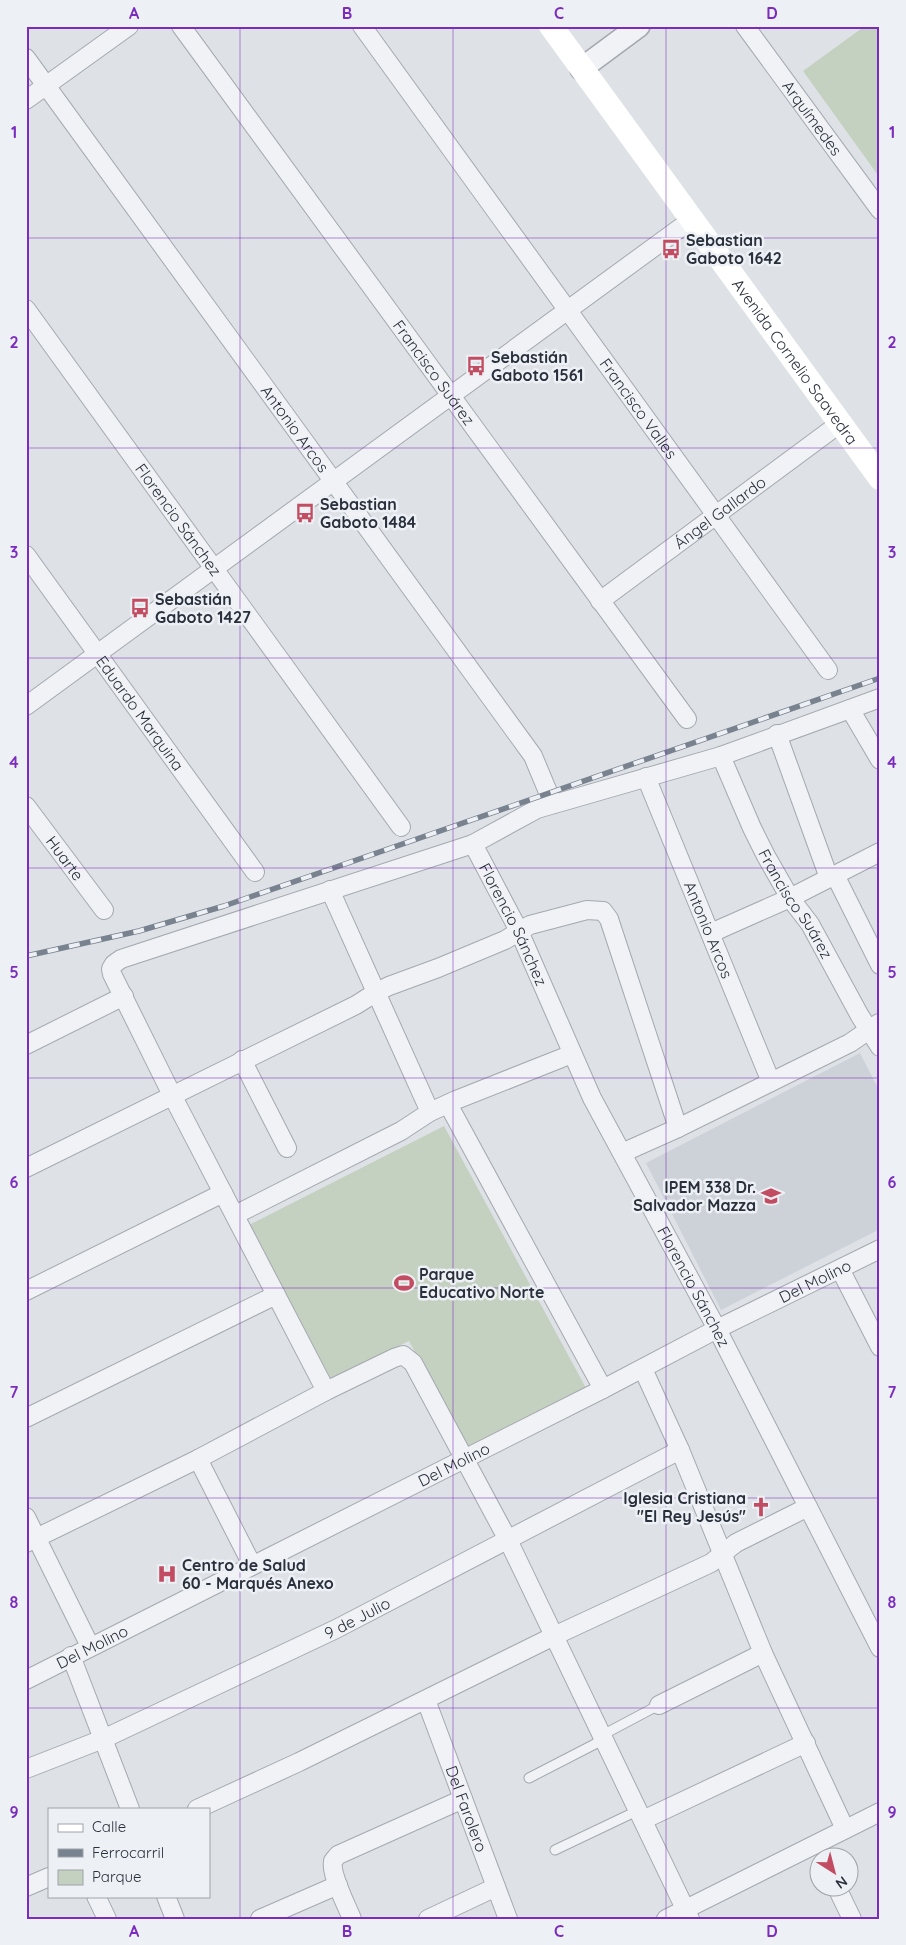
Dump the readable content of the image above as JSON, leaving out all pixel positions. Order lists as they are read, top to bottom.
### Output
{
  "streets": {
    "main road": ["Avenida Cornelio Saavedra"],
    "street": [
      "Arquímedes",
      "Francisco Suárez",
      "Francisco Valles",
      "Antonio Arcos",
      "Ángel Gallardo",
      "Florencio Sánchez",
      "Eduardo Marquina",
      "Huarte",
      "Del Molino",
      "9 de Julio",
      "Del Farolero"
    ]
  },
  "crossings": [
    ["Avenida Cornelio Saavedra", "Ángel Gallardo"],
    ["Francisco Suárez", "Ángel Gallardo"],
    ["Francisco Valles", "Ángel Gallardo"],
    ["Florencio Sánchez", "Del Molino"]
  ],
  "places": {
    "bus stop": [
      "Sebastian Gaboto 1642",
      "Sebastián Gaboto 1561",
      "Sebastian Gaboto 1484",
      "Sebastián Gaboto 1427"
    ],
    "school or university": ["IPEM 338 Dr. Salvador Mazza"],
    "sports": ["Parque Educativo Norte"],
    "church": ["Iglesia Cristiana \"El Rey Jesús\""],
    "hospital": ["Centro de Salud 60 - Marqués Anexo"]
  },
  "legend": ["Calle", "Ferrocarril", "Parque"],
  "north": "bottom right",
  "grid": {
    "columns": [
      "A",
      "B",
      "C",
      "D"
    ],
    "rows": [
      "1",
      "2",
      "3",
      "4",
      "5",
      "6",
      "7",
      "8",
      "9"
    ]
  }
}
